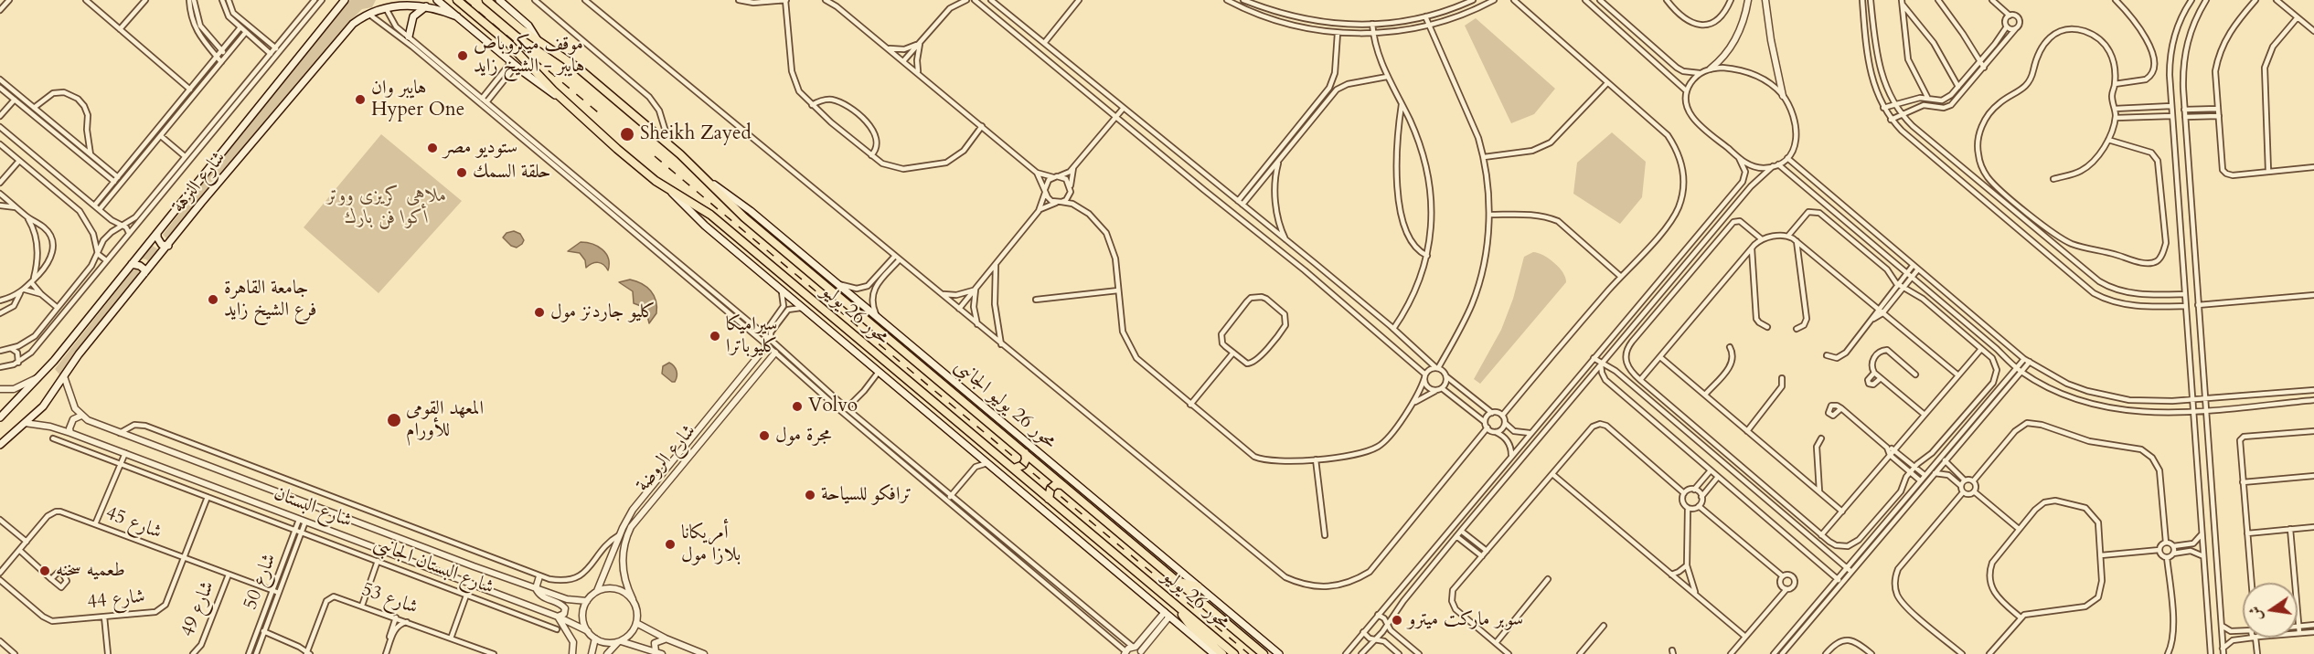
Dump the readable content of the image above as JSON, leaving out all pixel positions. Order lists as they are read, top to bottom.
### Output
{
  "streets": {
    "highway": ["محور 26 يوليو"],
    "main road": ["شارع النزهة", "محور 26 يوليو الجانبى"],
    "street": [
      "شارع الروضة",
      "شارع البستان",
      "شارع 45",
      "شارع البستان الجانبى",
      "شارع 50",
      "شارع 53",
      "شارع 44",
      "شارع 49"
    ]
  },
  "crossings": [
    ["شارع النزهة", "شارع البستان"],
    ["محور 26 يوليو", "محور 26 يوليو الجانبى"],
    ["شارع الروضة", "شارع البستان"],
    ["شارع البستان", "شارع 50"],
    ["شارع 45", "شارع 50"],
    ["شارع 45", "شارع 44"],
    ["شارع 45", "شارع 49"],
    ["شارع البستان الجانبى", "شارع 50"],
    ["شارع البستان الجانبى", "شارع 44"]
  ],
  "parks": ["ملاهى كريزى ووتر أكوا فن بارك"],
  "places": [
    "موقف ميكروباص هايبر - الشيخ زايد",
    "هايبر وان Hyper One",
    "Sheikh Zayed",
    "ستوديو مصر",
    "حلقة السمك",
    "جامعة القاهرة فرع الشيخ زايد",
    "كليو جاردنز مول",
    "سيراميكا كليوباترا",
    "Volvo",
    "المعهد القومى للأورام",
    "مجرة مول",
    "ترافكو للسياحة",
    "أمريكانا بلازا مول",
    "طعميه سخنه",
    "سوبر ماركت ميترو"
  ],
  "north": "left"
}
